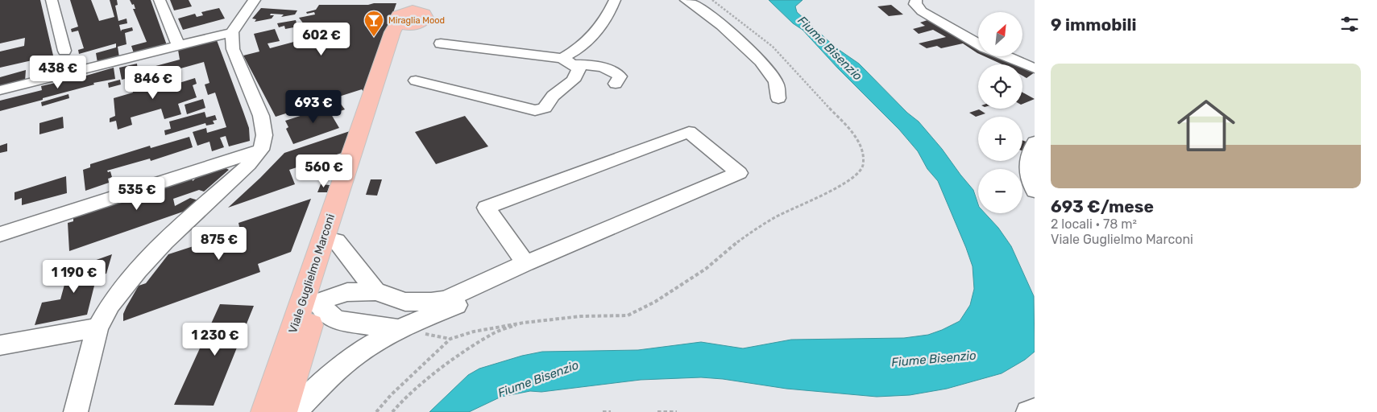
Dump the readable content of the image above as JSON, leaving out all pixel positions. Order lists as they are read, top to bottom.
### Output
{
  "streets": {
    "main road": ["Viale Guglielmo Marconi"]
  },
  "water": ["Fiume Bisenzio"],
  "places": {
    "bar": ["Miraglia Mood"]
  },
  "north": "top right",
  "page": {
    "heading": "9 immobili",
    "map_buttons": ["+", "−"],
    "price": [
      "602 €",
      "438 €",
      "846 €",
      "693 €",
      "560 €",
      "535 €",
      "875 €",
      "1 190 €",
      "1 230 €"
    ],
    "list": [
      {
        "name": "693 €/mese",
        "note": "2 locali · 78 m² · Viale Guglielmo Marconi"
      }
    ]
  }
}
